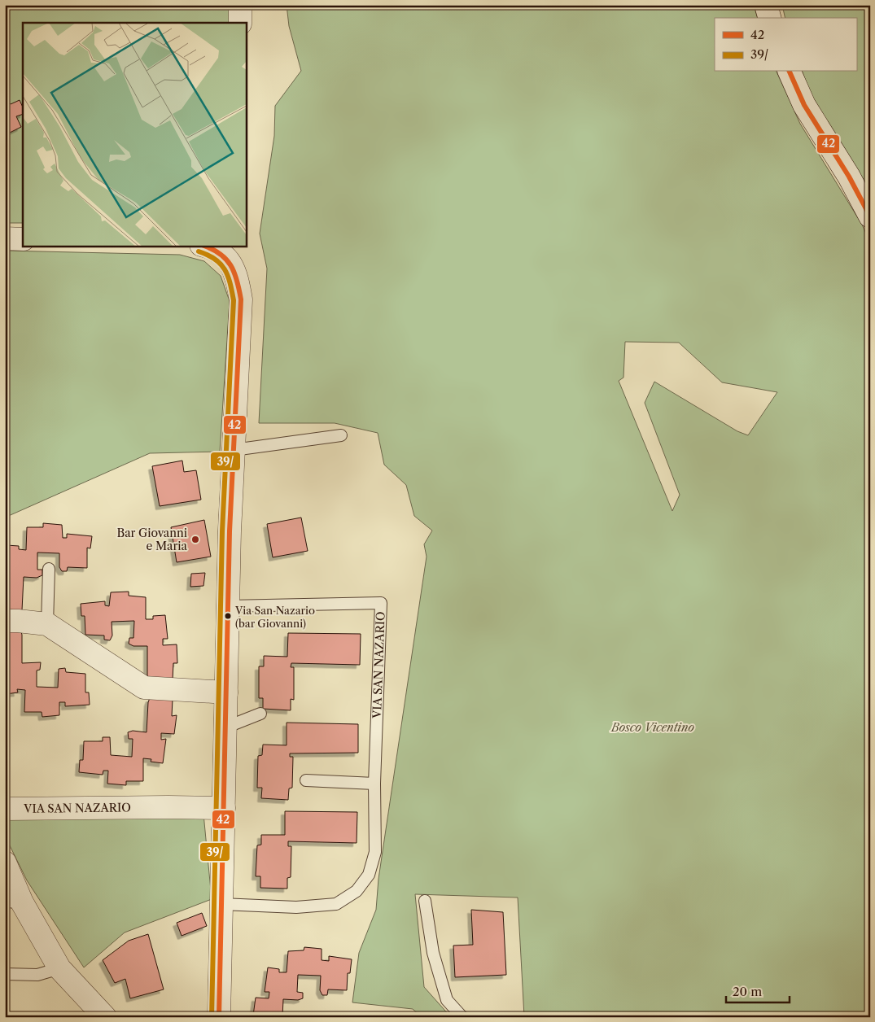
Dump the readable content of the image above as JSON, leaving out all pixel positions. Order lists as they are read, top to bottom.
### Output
{
  "streets": {
    "street": ["VIA SAN NAZARIO"]
  },
  "parks": ["Bosco Vicentino"],
  "places": ["Bar Giovanni e Maria", "Via San Nazario (bar Giovanni)"],
  "lines": ["transit line 42", "transit line 39/"],
  "legend": ["42", "39/"],
  "scale_bar": "20 m"
}
